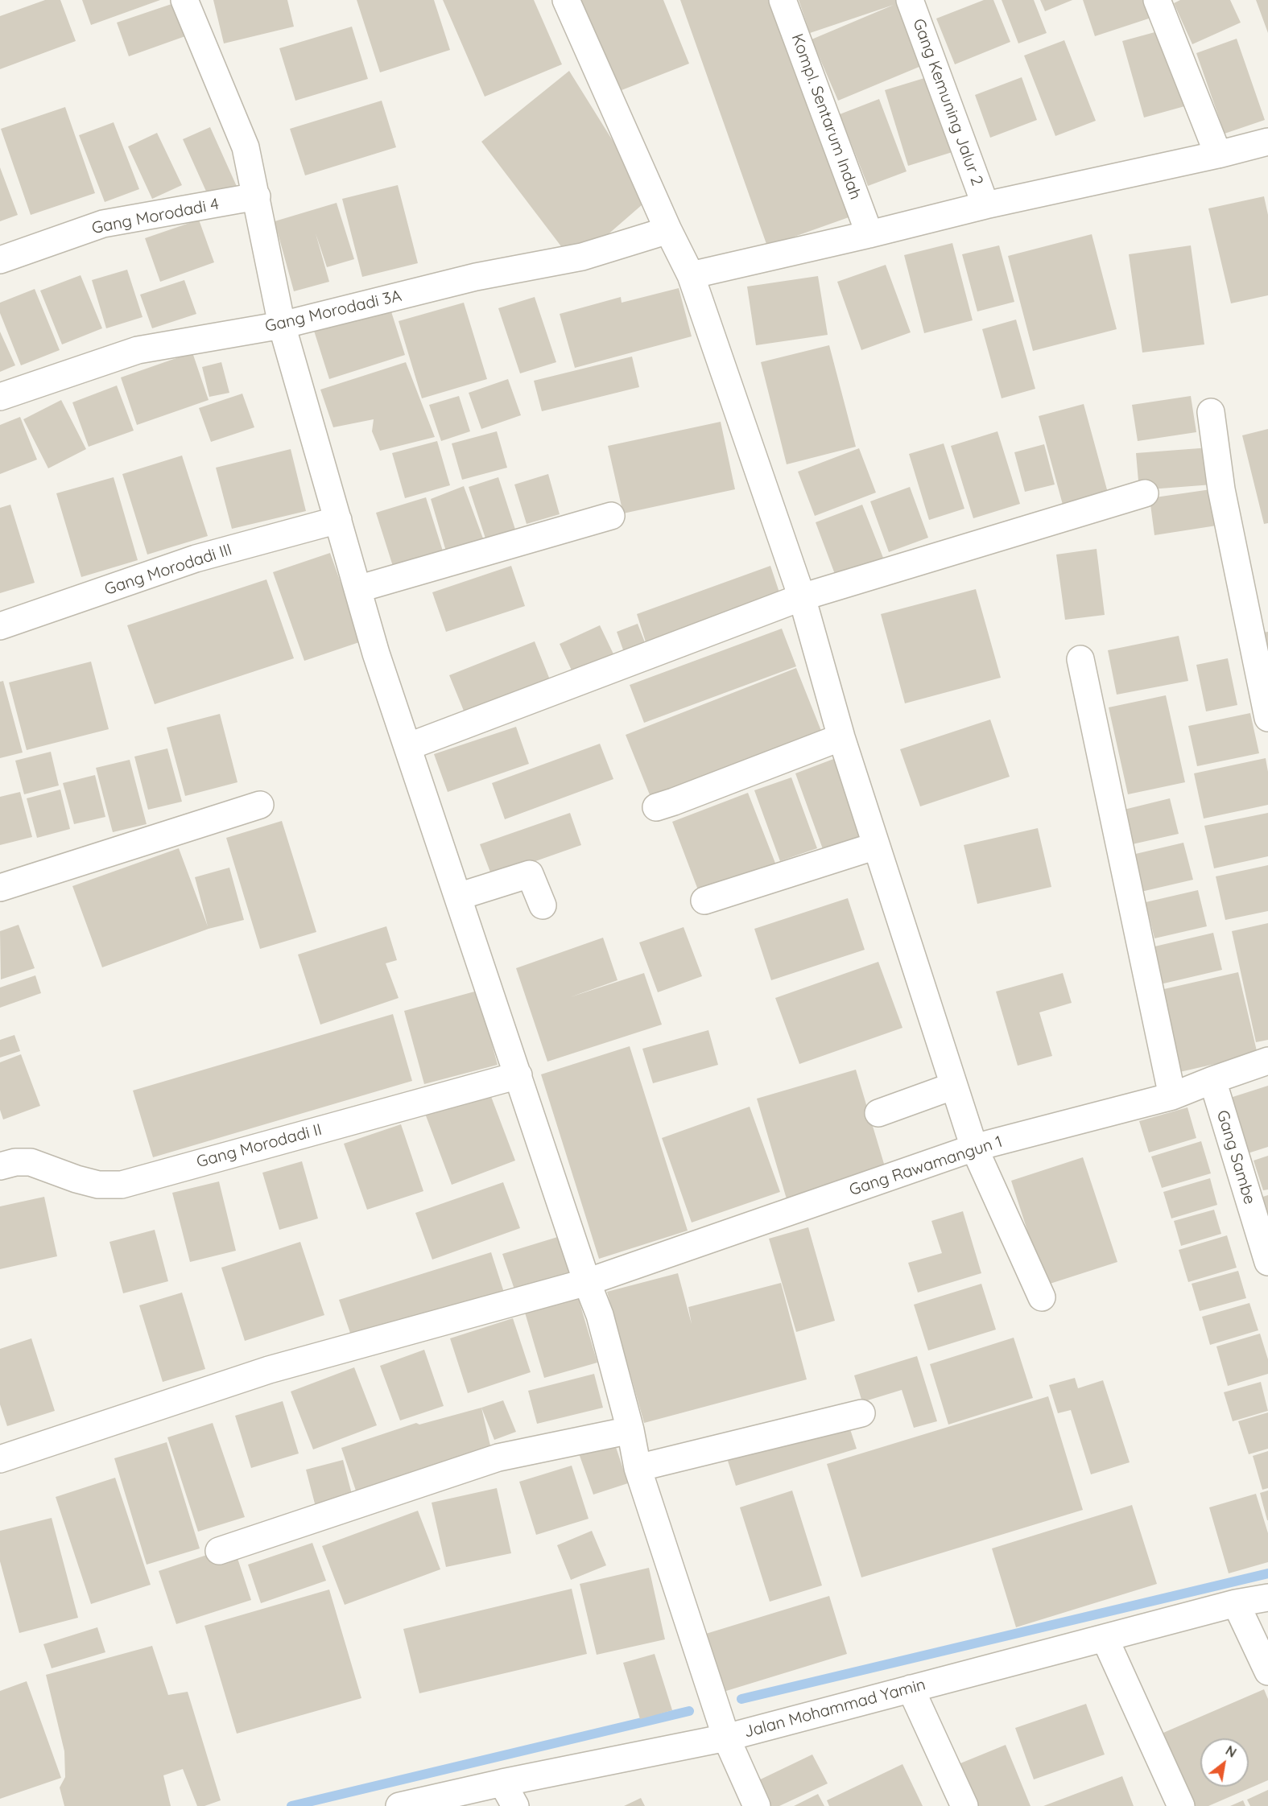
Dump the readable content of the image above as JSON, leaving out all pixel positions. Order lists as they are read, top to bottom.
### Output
{
  "streets": {
    "street": [
      "Gang Kemuning Jalur 2",
      "Kompl. Sentarum Indah",
      "Gang Morodadi 4",
      "Gang Morodadi 3A",
      "Gang Morodadi III",
      "Gang Morodadi II",
      "Gang Sambe",
      "Gang Rawamangun 1",
      "Jalan Mohammad Yamin"
    ]
  },
  "crossings": [
    ["Gang Sambe", "Gang Rawamangun 1"]
  ],
  "north": "top right"
}
